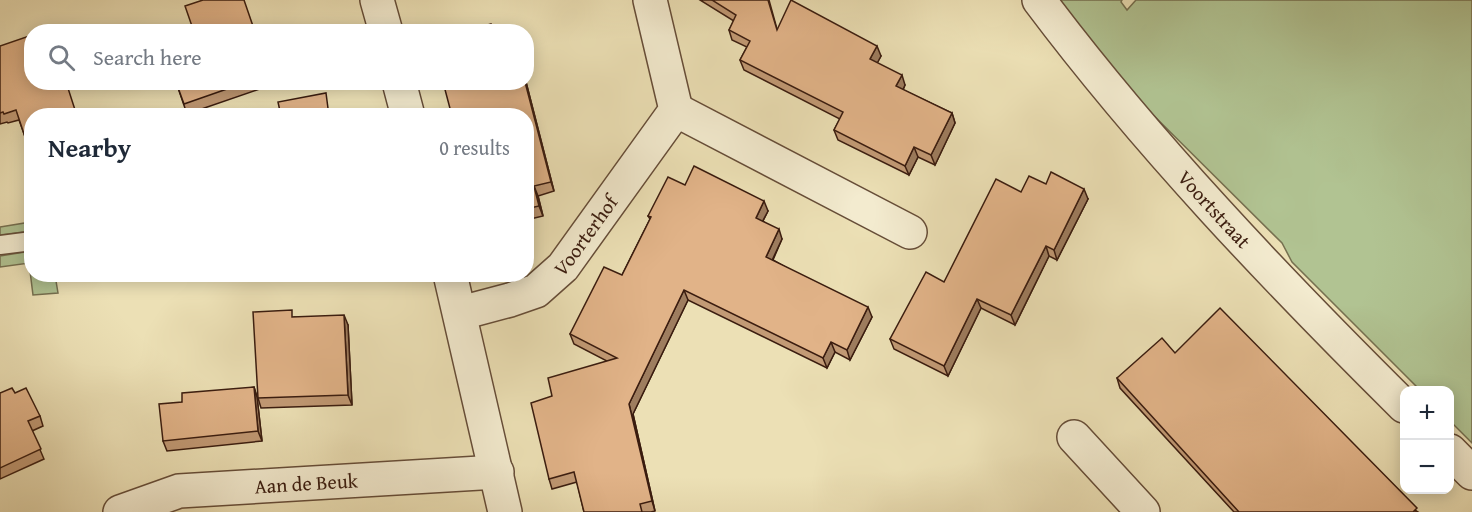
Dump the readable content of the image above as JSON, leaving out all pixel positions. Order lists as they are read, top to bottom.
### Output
{
  "streets": {
    "street": ["Voortstraat", "Voorterhof", "Aan de Beuk"]
  },
  "page": {
    "search": "Search here",
    "heading": ["Nearby", "0 results"],
    "map_buttons": ["+", "−"]
  }
}
